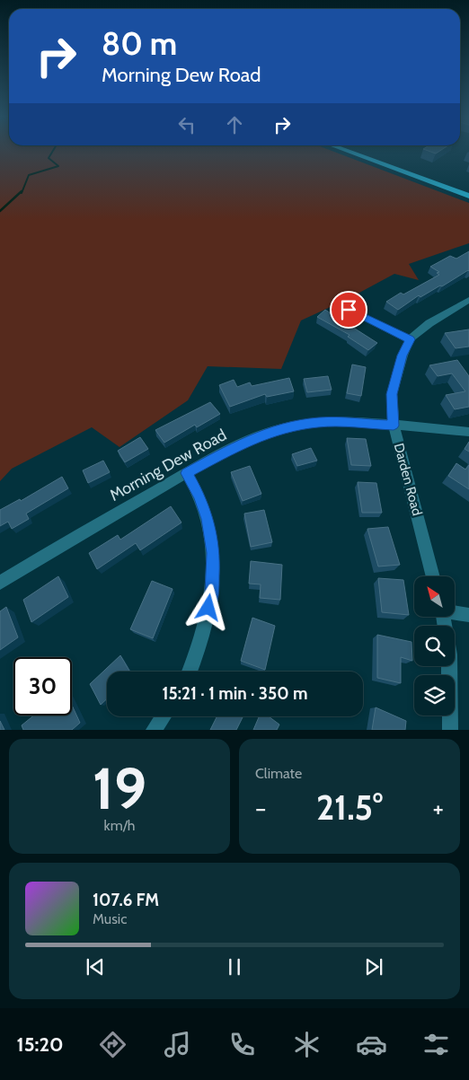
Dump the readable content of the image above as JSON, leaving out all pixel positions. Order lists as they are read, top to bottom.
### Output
{
  "streets": {
    "street": ["Morning Dew Road", "Darden Road"]
  },
  "crossings": [
    ["Morning Dew Road", "Darden Road"]
  ],
  "north": "top left",
  "page": {
    "turn": ["80 m", "Morning Dew Road"],
    "limit": "30",
    "trip": "15:21 · 1 min · 350 m",
    "tile": [
      ["19", "km/h"],
      "Climate"
    ],
    "heat": ["−", "21.5°", "+"],
    "song": ["107.6 FM", "Music"],
    "tabs": "15:20"
  }
}
